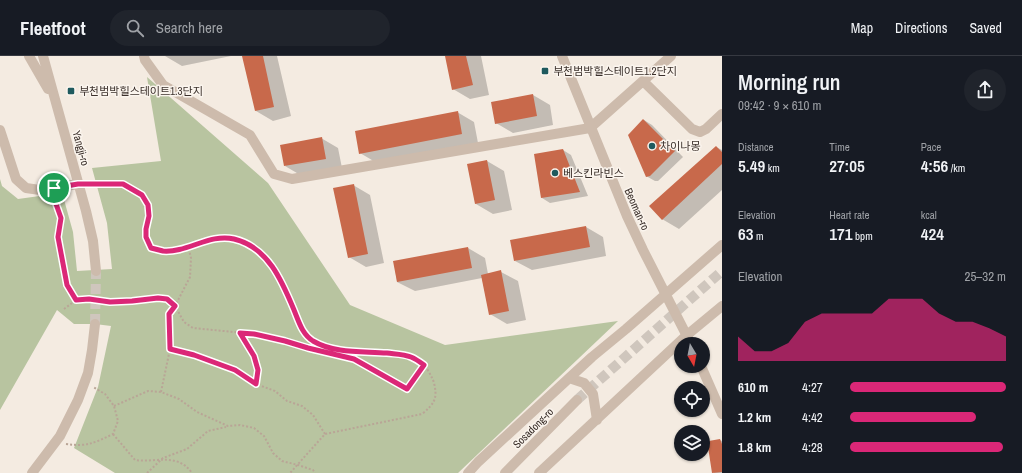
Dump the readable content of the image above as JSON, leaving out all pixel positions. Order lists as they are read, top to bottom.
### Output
{
  "streets": {
    "street": ["Yangji-ro", "Beoman-ro", "Sosadong-ro"]
  },
  "places": {
    "transit": ["부천범박힐스테이트1.2단지", "부천범박힐스테이트1.3단지"],
    "other": ["차이나몽", "베스킨라빈스"]
  },
  "north": "bottom",
  "page": {
    "header": "Fleetfoot",
    "search": "Search here",
    "nav": ["Map", "Directions", "Saved"],
    "heading": ["Morning run", "09:42 · 9 × 610 m"],
    "stats": [
      ["Distance", "5.49 km"],
      ["Time", "27:05"],
      ["Pace", "4:56 /km"],
      ["Elevation", "63 m"],
      ["Heart rate", "171 bpm"],
      ["kcal", "424"]
    ],
    "chart": ["Elevation", "25–32 m"],
    "list": [
      {
        "name": "610 m",
        "note": "4:27"
      },
      {
        "name": "1.2 km",
        "note": "4:42"
      },
      {
        "name": "1.8 km",
        "note": "4:28"
      }
    ]
  }
}
